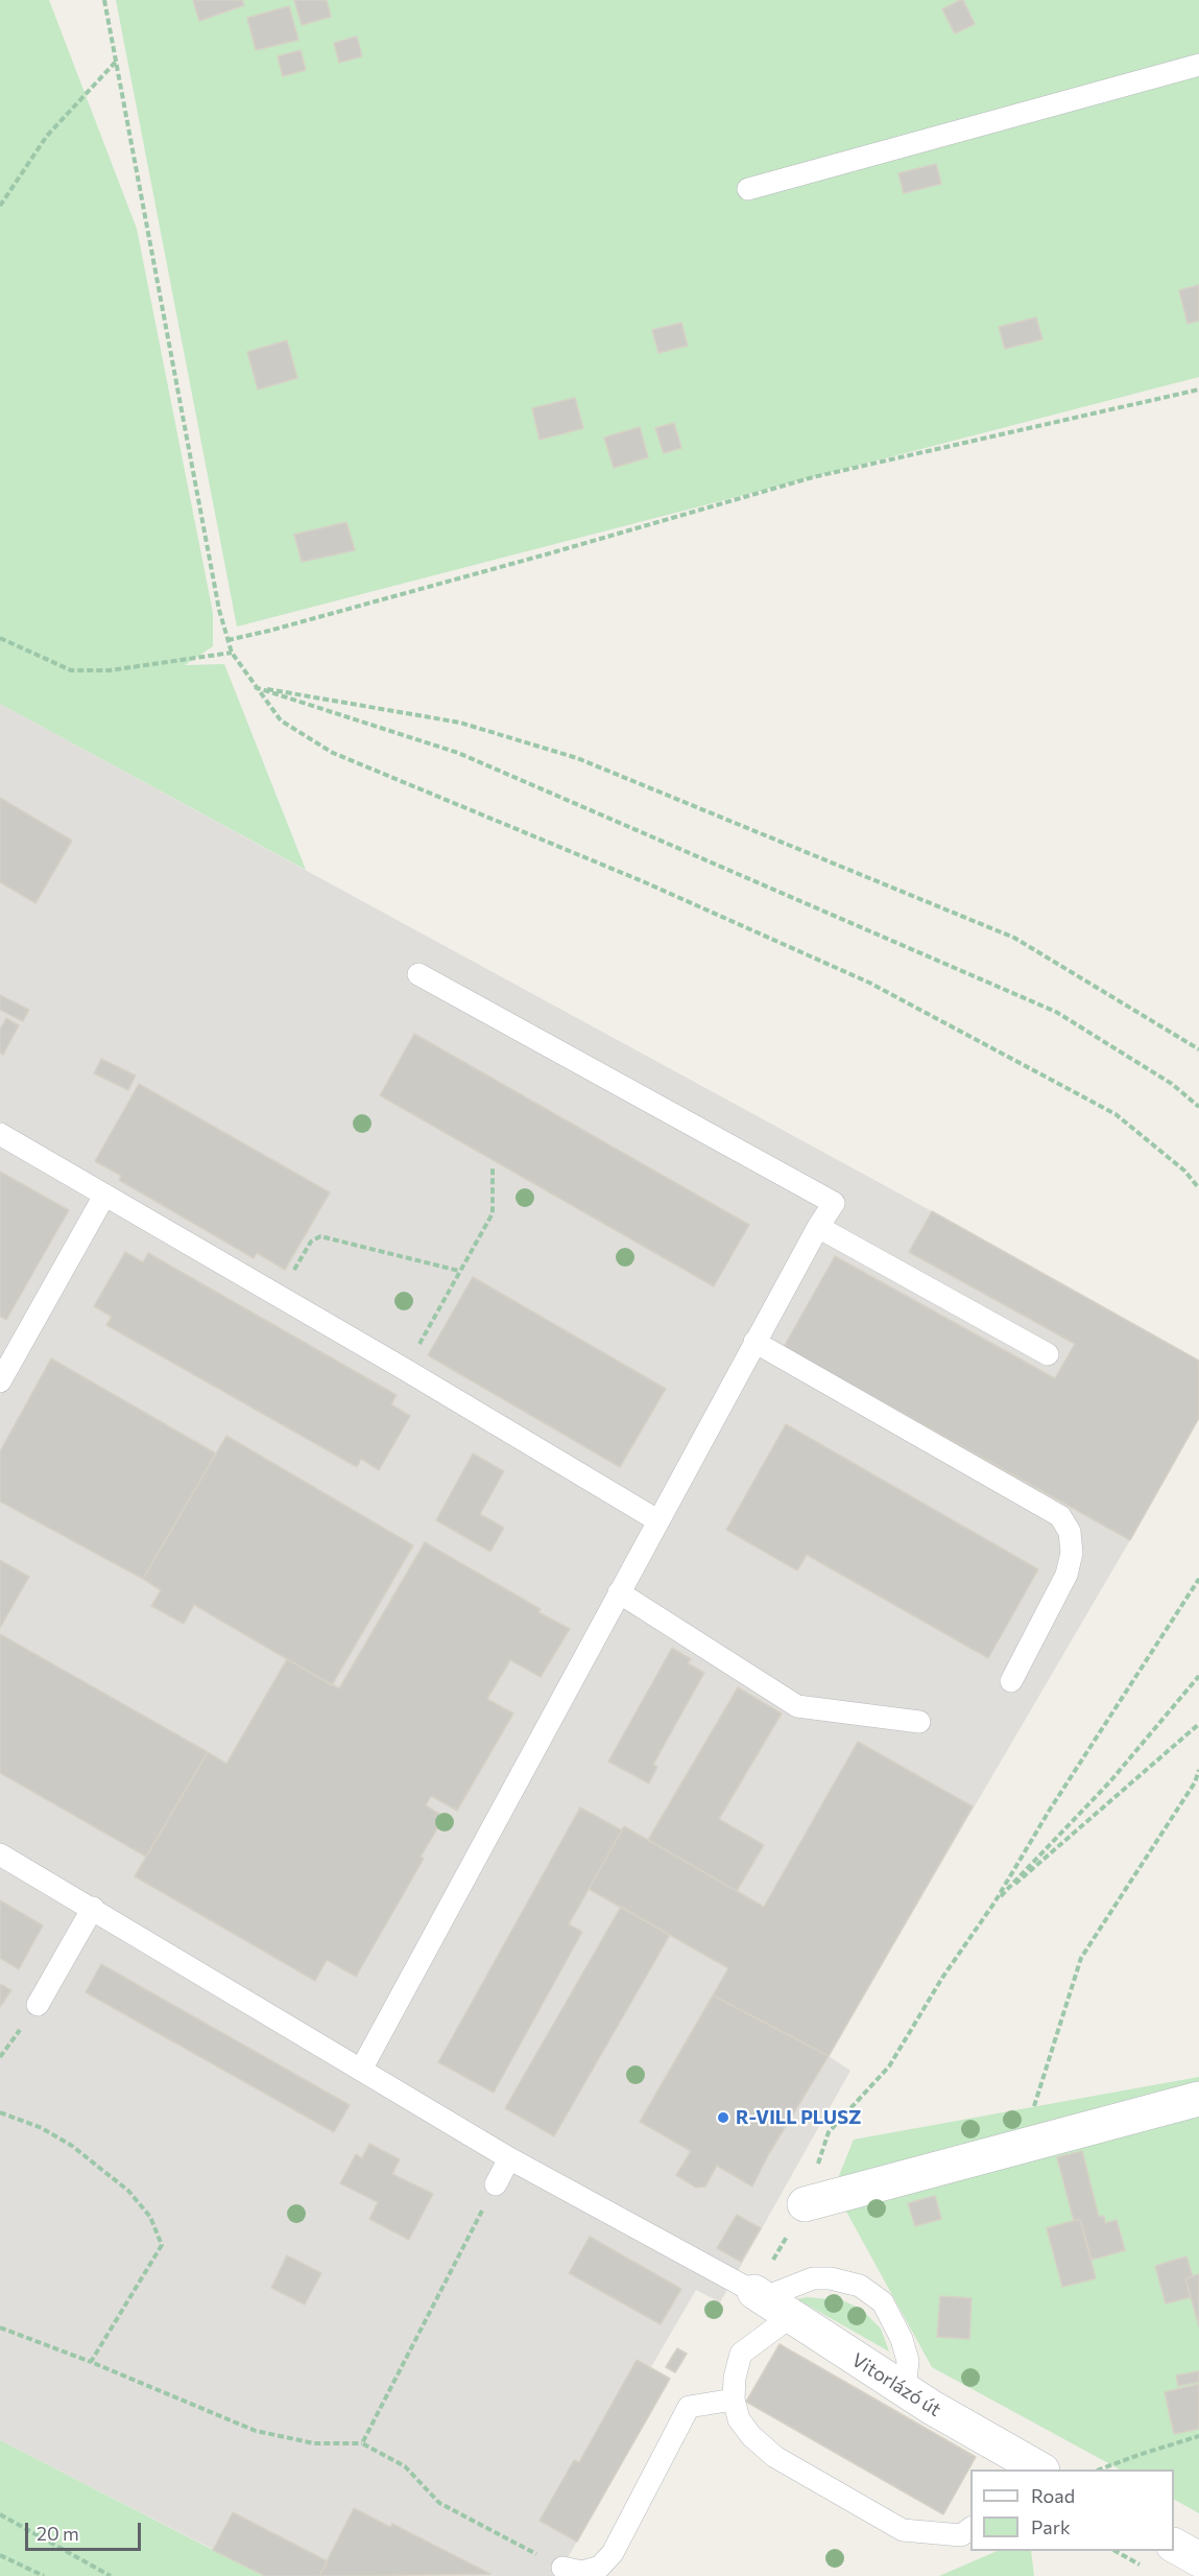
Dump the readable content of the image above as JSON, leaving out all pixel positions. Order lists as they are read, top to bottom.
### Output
{
  "streets": {
    "street": ["Vitorlázó út"]
  },
  "places": ["R-VILL PLUSZ"],
  "legend": ["Road", "Park"],
  "scale_bar": "20 m"
}
